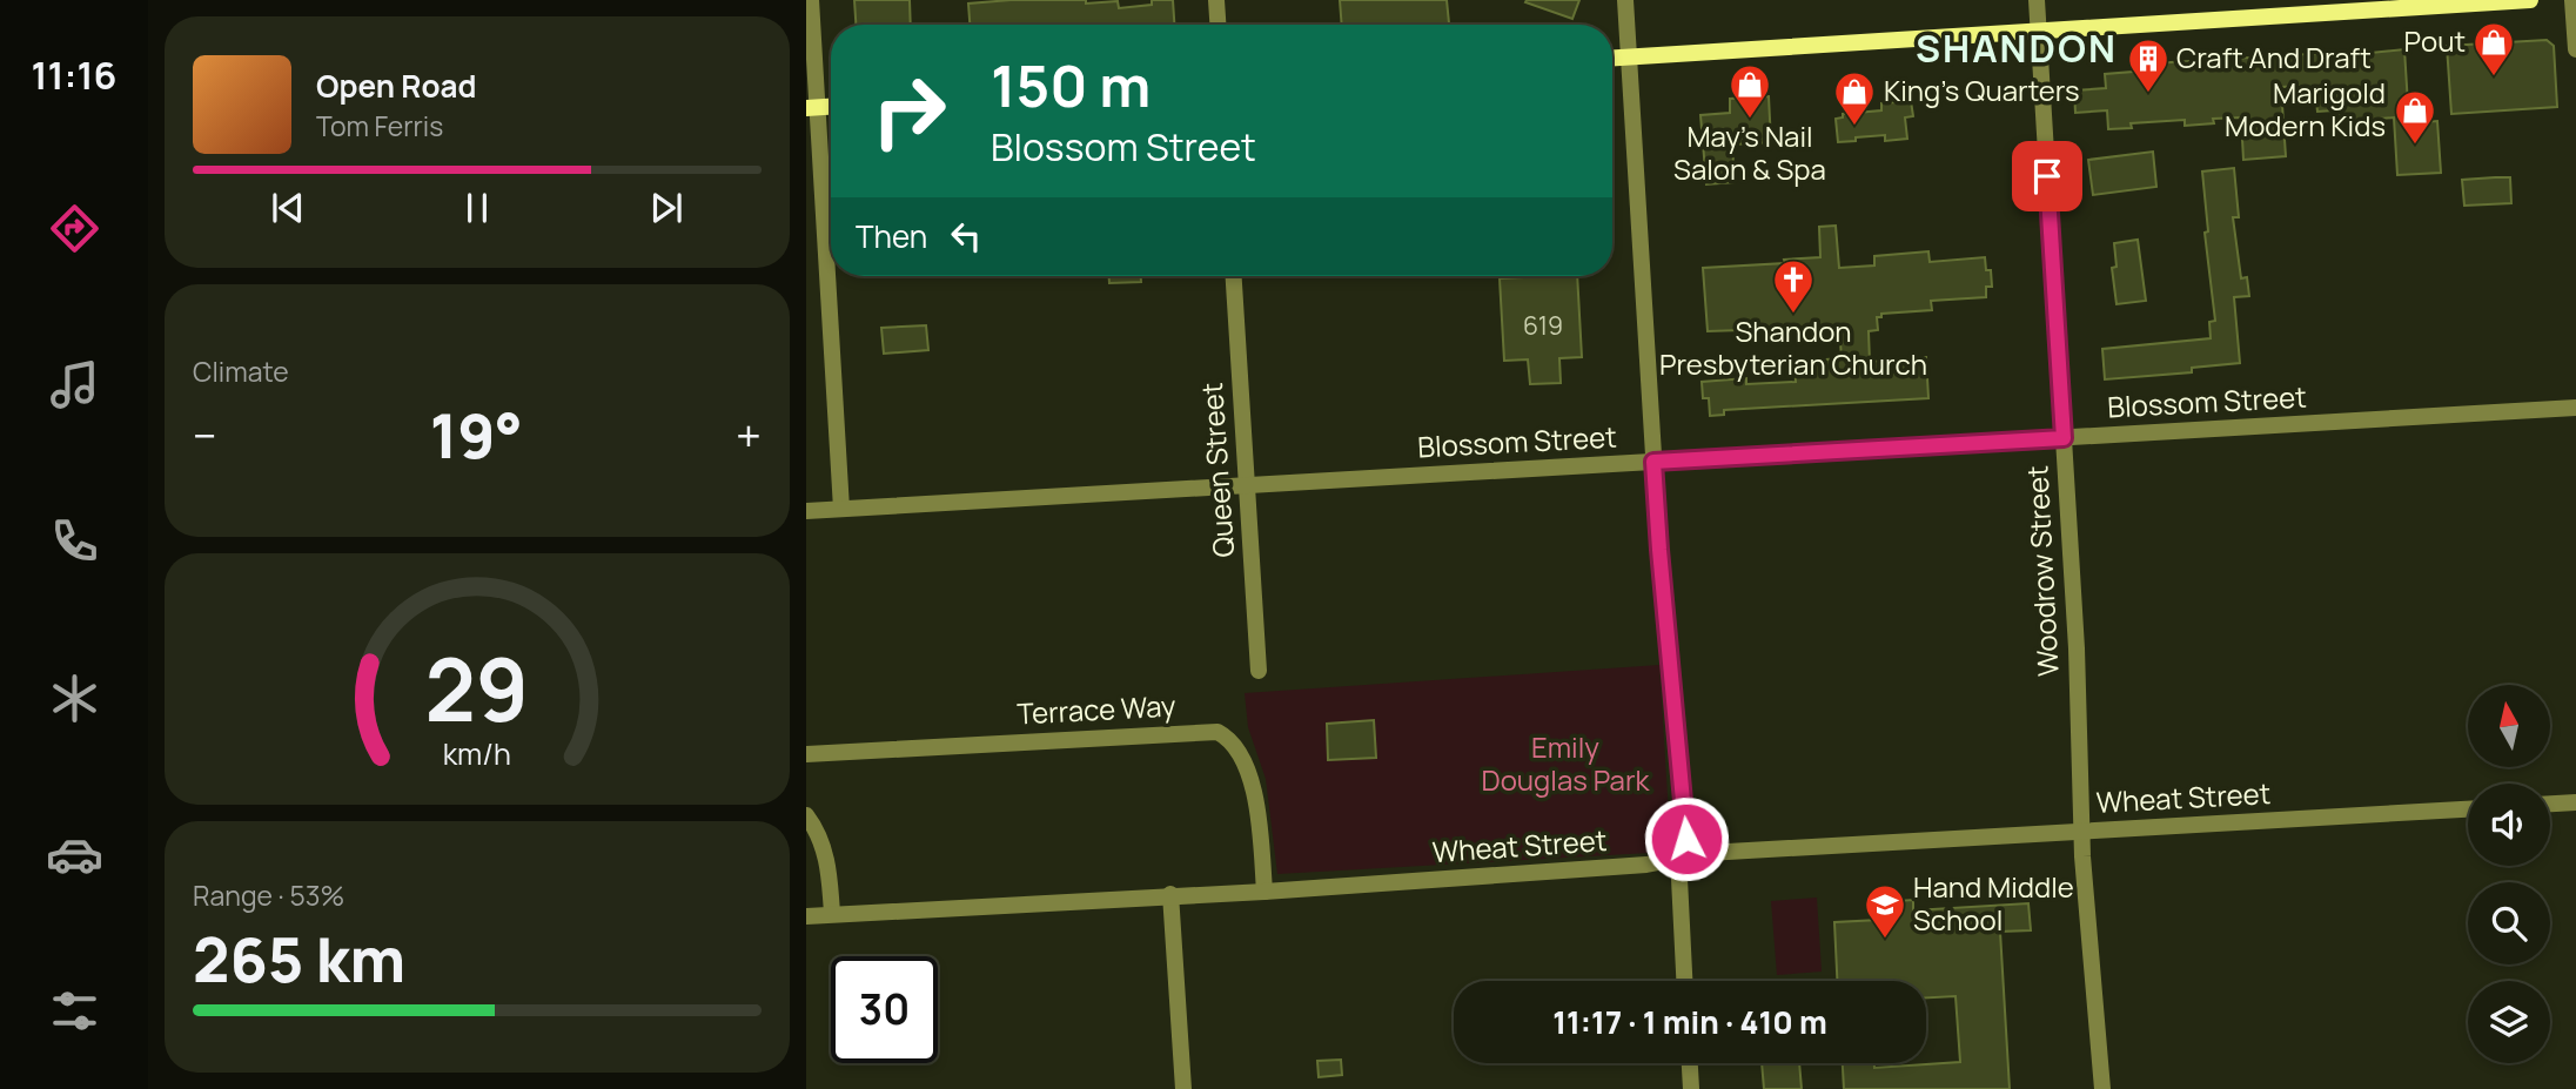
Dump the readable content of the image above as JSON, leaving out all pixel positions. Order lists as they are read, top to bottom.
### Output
{
  "streets": {
    "street": [
      "Blossom Street",
      "Queen Street",
      "Woodrow Street",
      "Terrace Way",
      "Wheat Street"
    ]
  },
  "crossings": [
    ["Blossom Street", "Queen Street"],
    ["Blossom Street", "Woodrow Street"],
    ["Woodrow Street", "Wheat Street"],
    ["Terrace Way", "Wheat Street"]
  ],
  "districts": ["SHANDON"],
  "parks": ["Emily Douglas Park"],
  "places": {
    "shop": [
      "Pout",
      "May's Nail Salon & Spa",
      "King's Quarters",
      "Marigold Modern Kids"
    ],
    "building": ["Craft And Draft"],
    "church": ["Shandon Presbyterian Church"],
    "school or university": ["Hand Middle School"]
  },
  "house_numbers": ["619"],
  "north": "top",
  "page": {
    "tabs": "11:16",
    "turn": ["150 m", "Blossom Street"],
    "song": ["Open Road", "Tom Ferris"],
    "then": "Then",
    "tile": [
      "Climate",
      ["Range · 53%", "265 km"]
    ],
    "heat": ["−", "19°", "+"],
    "limit": "30",
    "trip": "11:17 · 1 min · 410 m",
    "gauge": ["29", "km/h"]
  }
}
